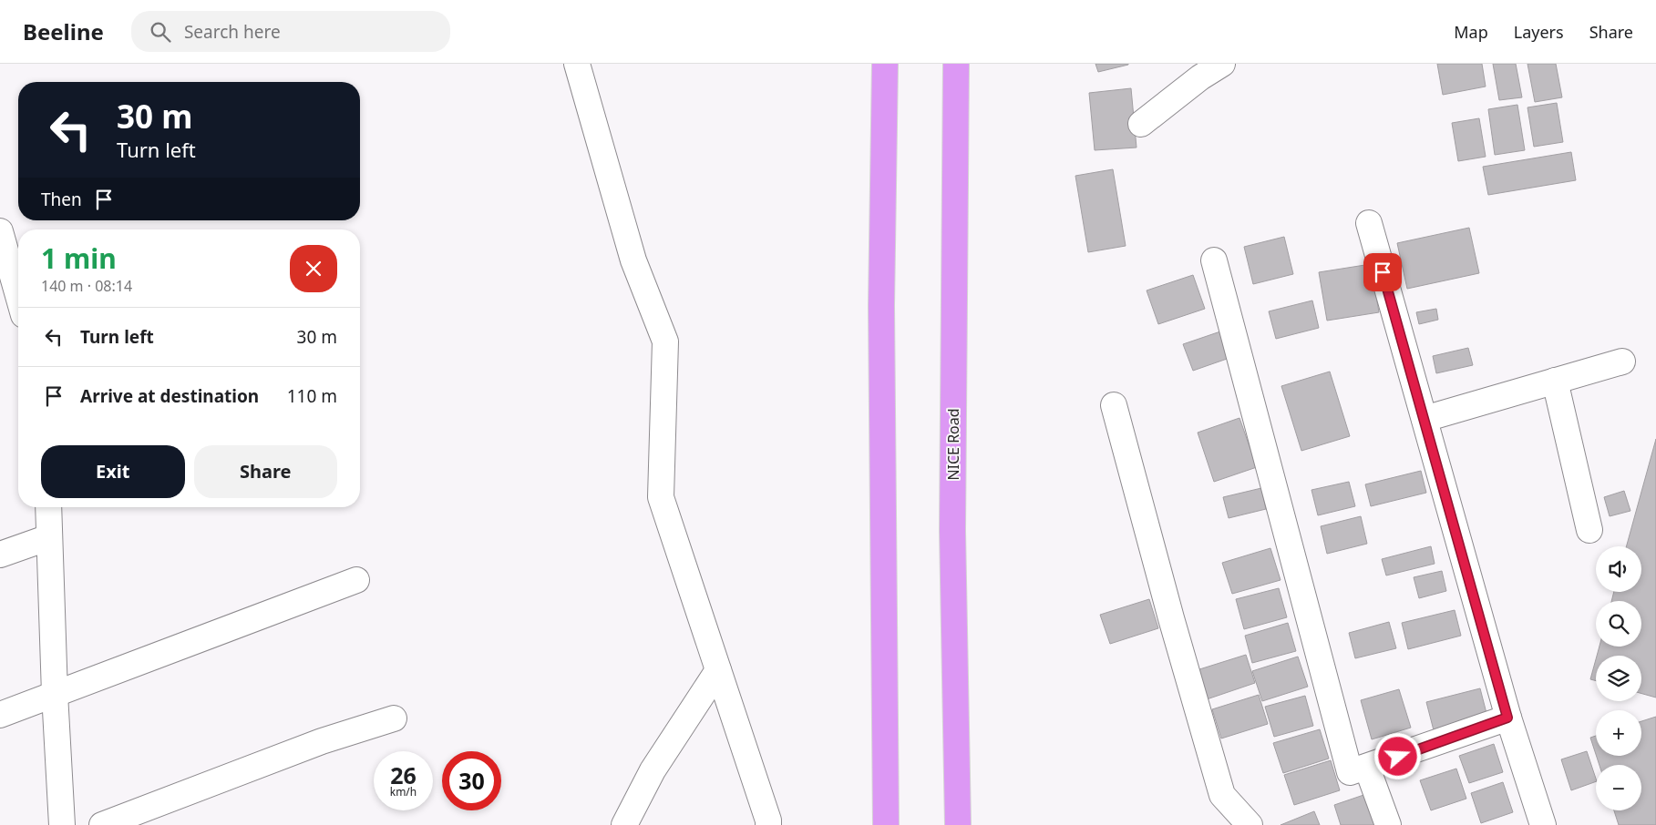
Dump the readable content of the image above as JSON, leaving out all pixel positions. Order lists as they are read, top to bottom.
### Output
{
  "streets": {
    "highway": ["NICE Road"]
  },
  "page": {
    "header": "Beeline",
    "search": "Search here",
    "nav": ["Map", "Layers", "Share"],
    "turn": ["30 m", "Turn left"],
    "then": "Then",
    "heading": ["1 min", "140 m · 08:14"],
    "list": [
      {
        "name": "Turn left",
        "value": "30 m"
      },
      {
        "name": "Arrive at destination",
        "value": "110 m"
      }
    ],
    "buttons": ["Exit", "Share"],
    "map_buttons": ["+", "−"],
    "speed": "26 km/h",
    "limit": "30"
  }
}
